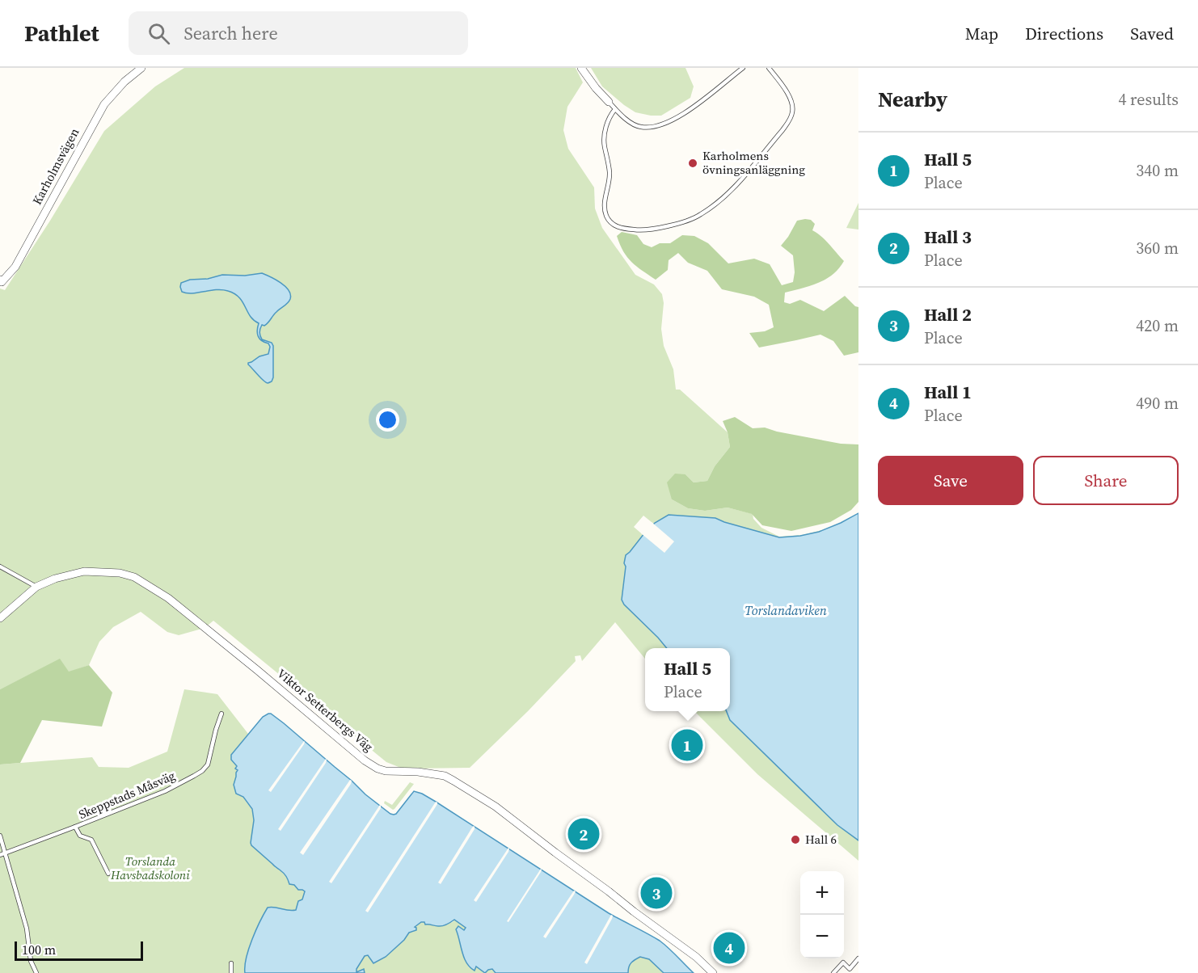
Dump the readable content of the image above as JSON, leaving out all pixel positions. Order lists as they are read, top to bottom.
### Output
{
  "streets": {
    "street": ["Karholmsvägen", "Viktor Setterbergs Väg"],
    "lane": ["Skeppstads Måsväg"]
  },
  "water": ["Torslandaviken"],
  "parks": ["Torslanda Havsbadskoloni"],
  "places": ["Karholmens övningsanläggning", "Hall 6"],
  "scale_bar": "100 m",
  "page": {
    "header": "Pathlet",
    "search": "Search here",
    "nav": ["Map", "Directions", "Saved"],
    "heading": ["Nearby", "4 results"],
    "list": [
      {
        "mark": "1",
        "name": "Hall 5",
        "note": "Place",
        "value": "340 m"
      },
      {
        "mark": "2",
        "name": "Hall 3",
        "note": "Place",
        "value": "360 m"
      },
      {
        "mark": "3",
        "name": "Hall 2",
        "note": "Place",
        "value": "420 m"
      },
      {
        "mark": "4",
        "name": "Hall 1",
        "note": "Place",
        "value": "490 m"
      }
    ],
    "buttons": ["Save", "Share"],
    "popup": ["Hall 5", "Place"],
    "pins": [
      "1",
      "2",
      "3",
      "4"
    ],
    "map_buttons": ["+", "−"],
    "scale": "100 m"
  }
}
